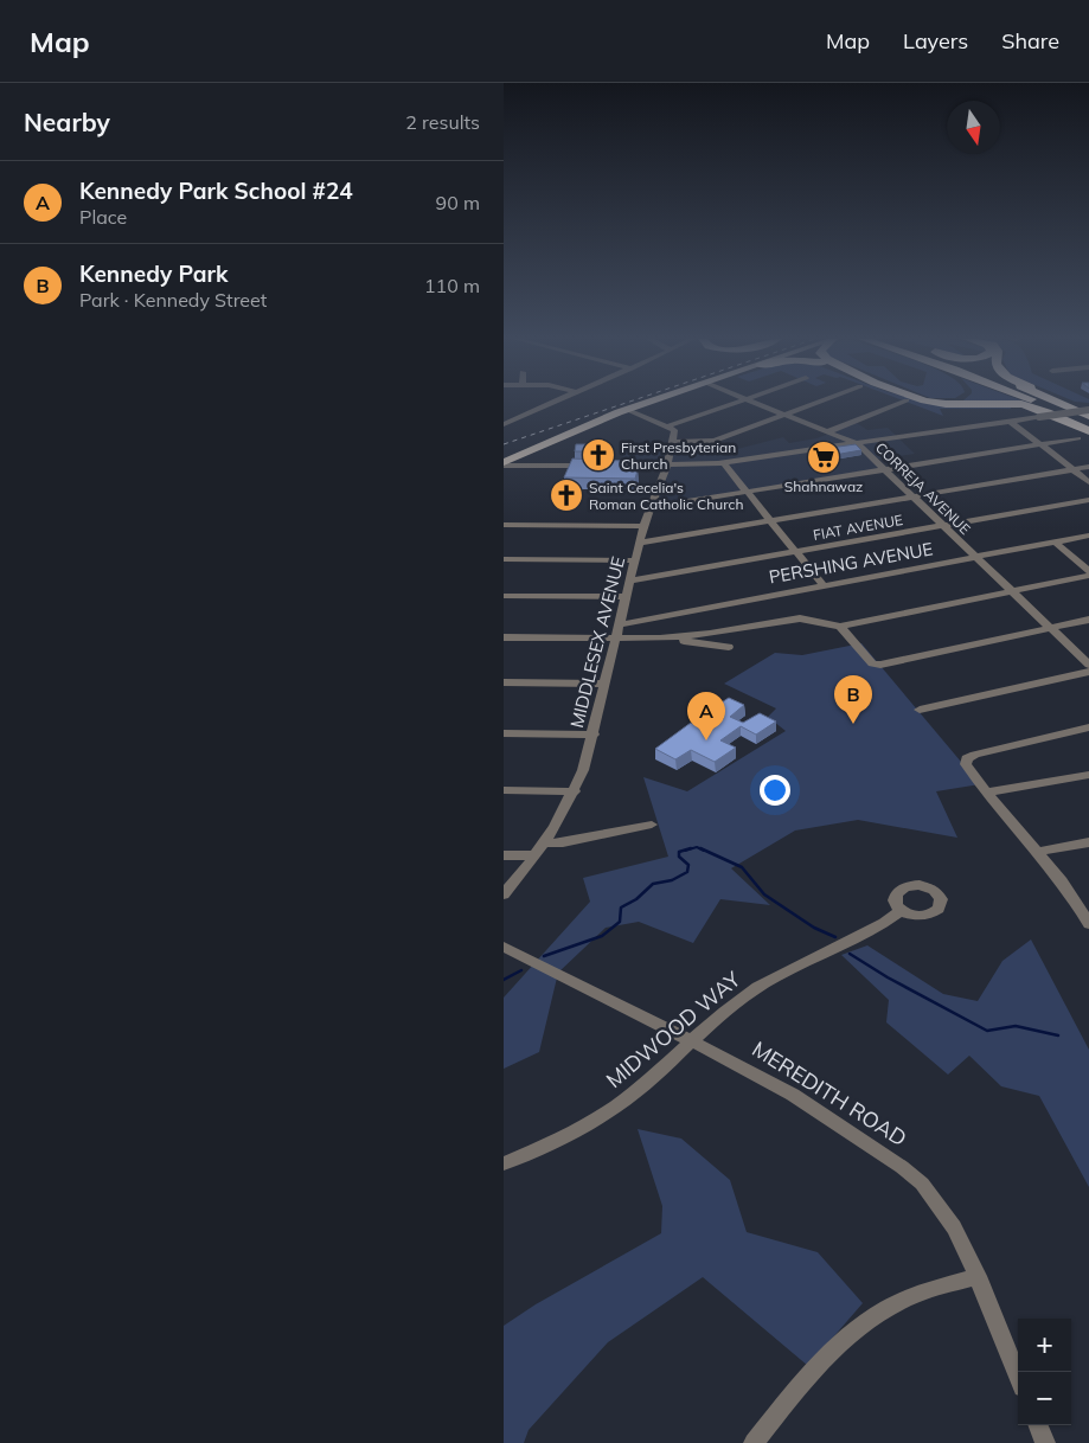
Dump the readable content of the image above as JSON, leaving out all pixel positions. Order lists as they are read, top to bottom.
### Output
{
  "streets": {
    "street": [
      "CORREJA AVENUE",
      "FIAT AVENUE",
      "PERSHING AVENUE",
      "MIDDLESEX AVENUE",
      "MIDWOOD WAY",
      "MEREDITH ROAD"
    ]
  },
  "crossings": [
    ["CORREJA AVENUE", "FIAT AVENUE"],
    ["CORREJA AVENUE", "PERSHING AVENUE"],
    ["FIAT AVENUE", "MIDDLESEX AVENUE"],
    ["PERSHING AVENUE", "MIDDLESEX AVENUE"],
    ["MIDWOOD WAY", "MEREDITH ROAD"]
  ],
  "places": {
    "church": ["First Presbyterian Church", "Saint Cecelia's Roman Catholic Church"],
    "supermarket": ["Shahnawaz"]
  },
  "north": "bottom",
  "page": {
    "header": "Map",
    "nav": ["Map", "Layers", "Share"],
    "heading": ["Nearby", "2 results"],
    "list": [
      {
        "mark": "A",
        "name": "Kennedy Park School #24",
        "note": "Place",
        "value": "90 m"
      },
      {
        "mark": "B",
        "name": "Kennedy Park",
        "note": "Park · Kennedy Street",
        "value": "110 m"
      }
    ],
    "pins": ["B", "A"],
    "map_buttons": ["+", "−"]
  }
}
